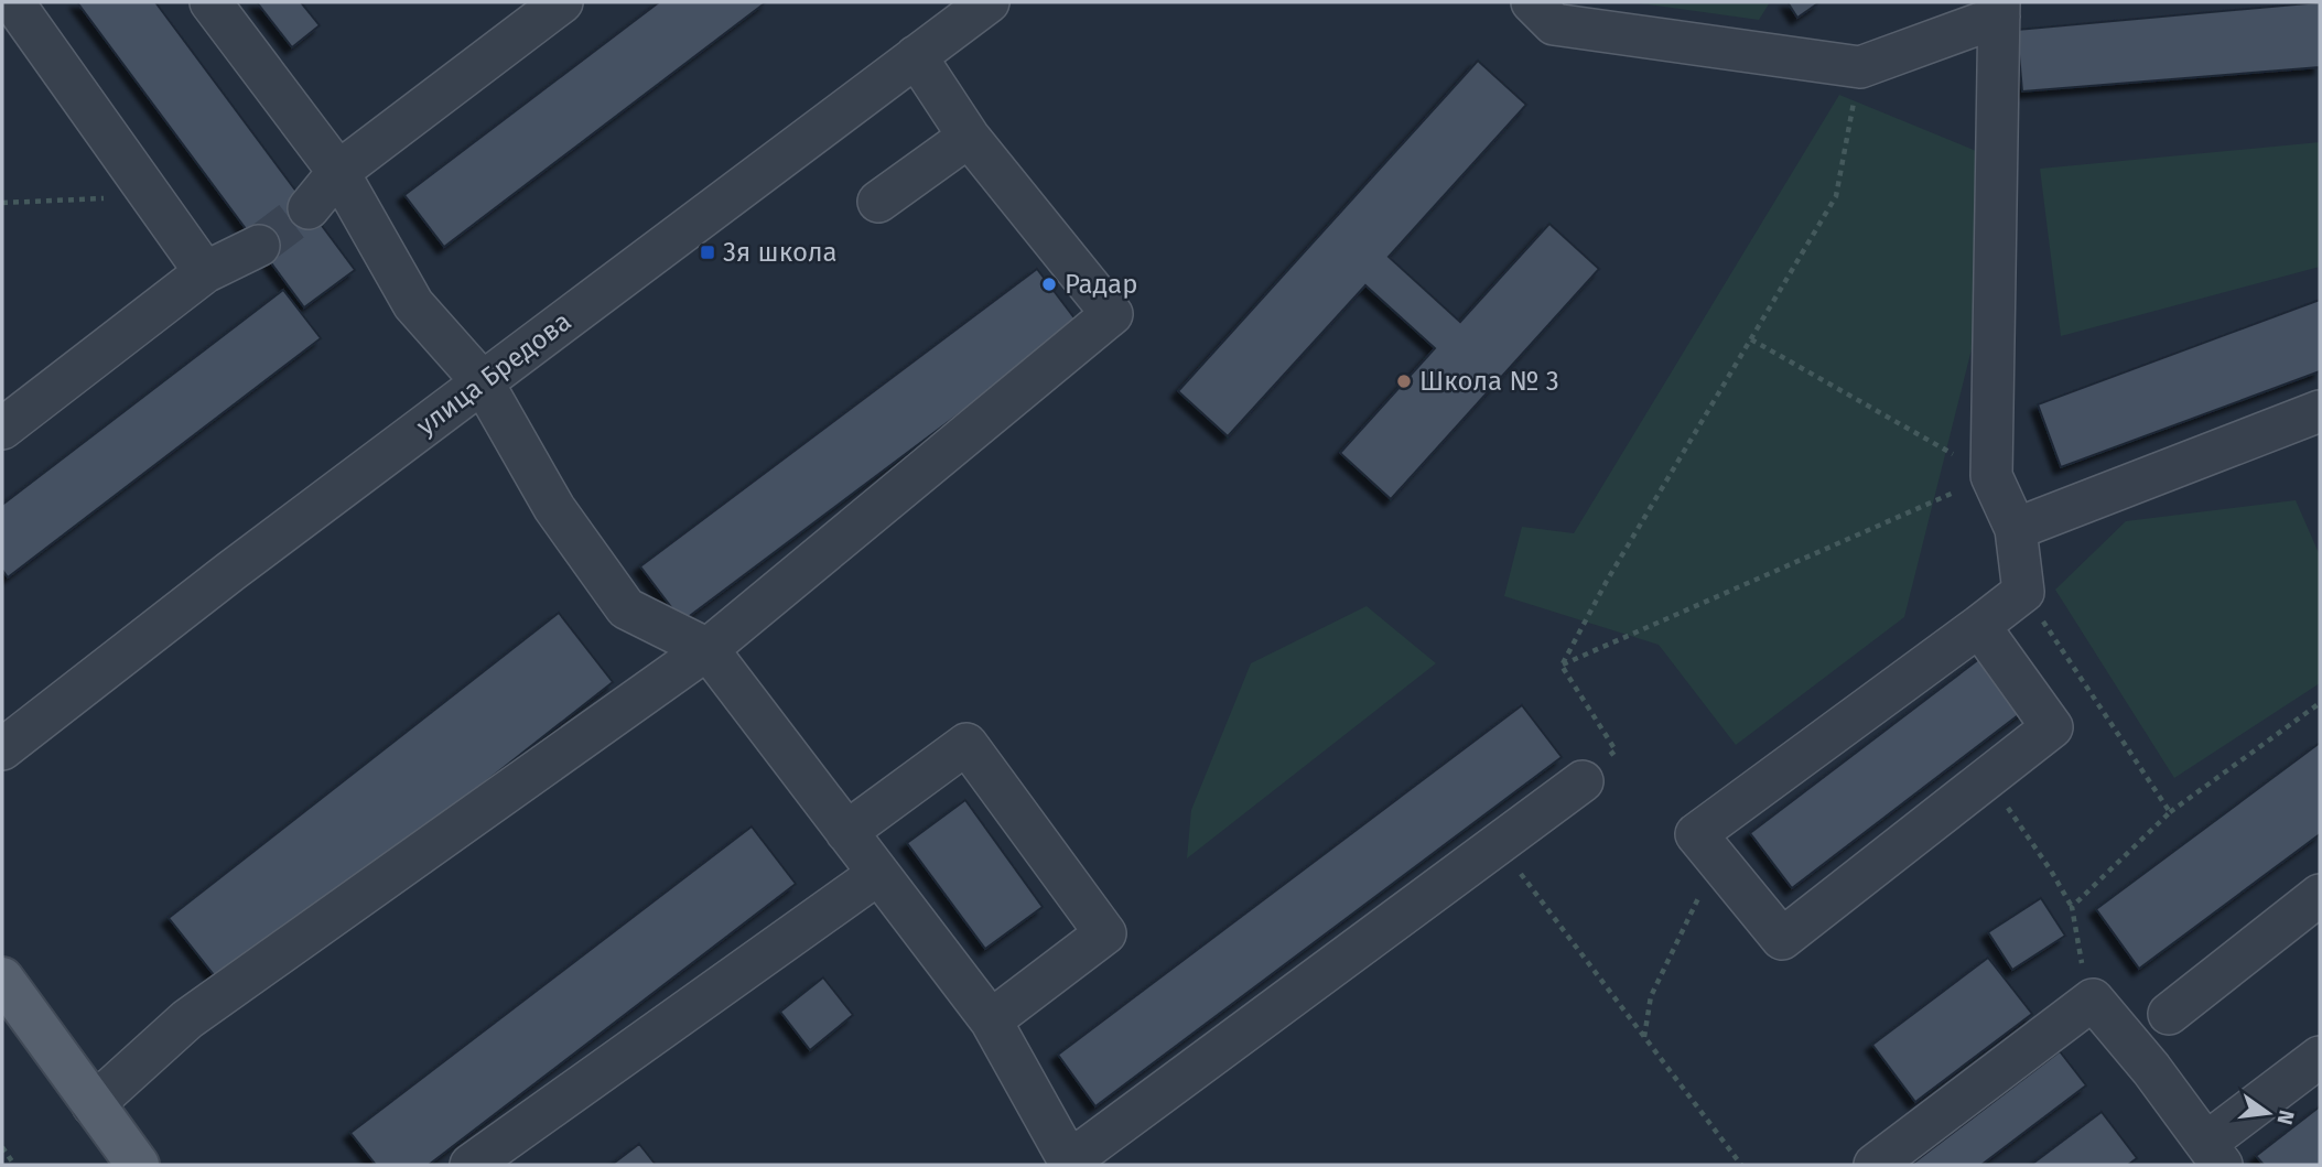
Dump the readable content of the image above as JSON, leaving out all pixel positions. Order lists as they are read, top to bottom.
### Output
{
  "streets": {
    "street": ["улица Бредова"]
  },
  "places": {
    "transit": ["3я школа"],
    "other": ["Радар", "Школа № 3"]
  },
  "north": "right"
}
